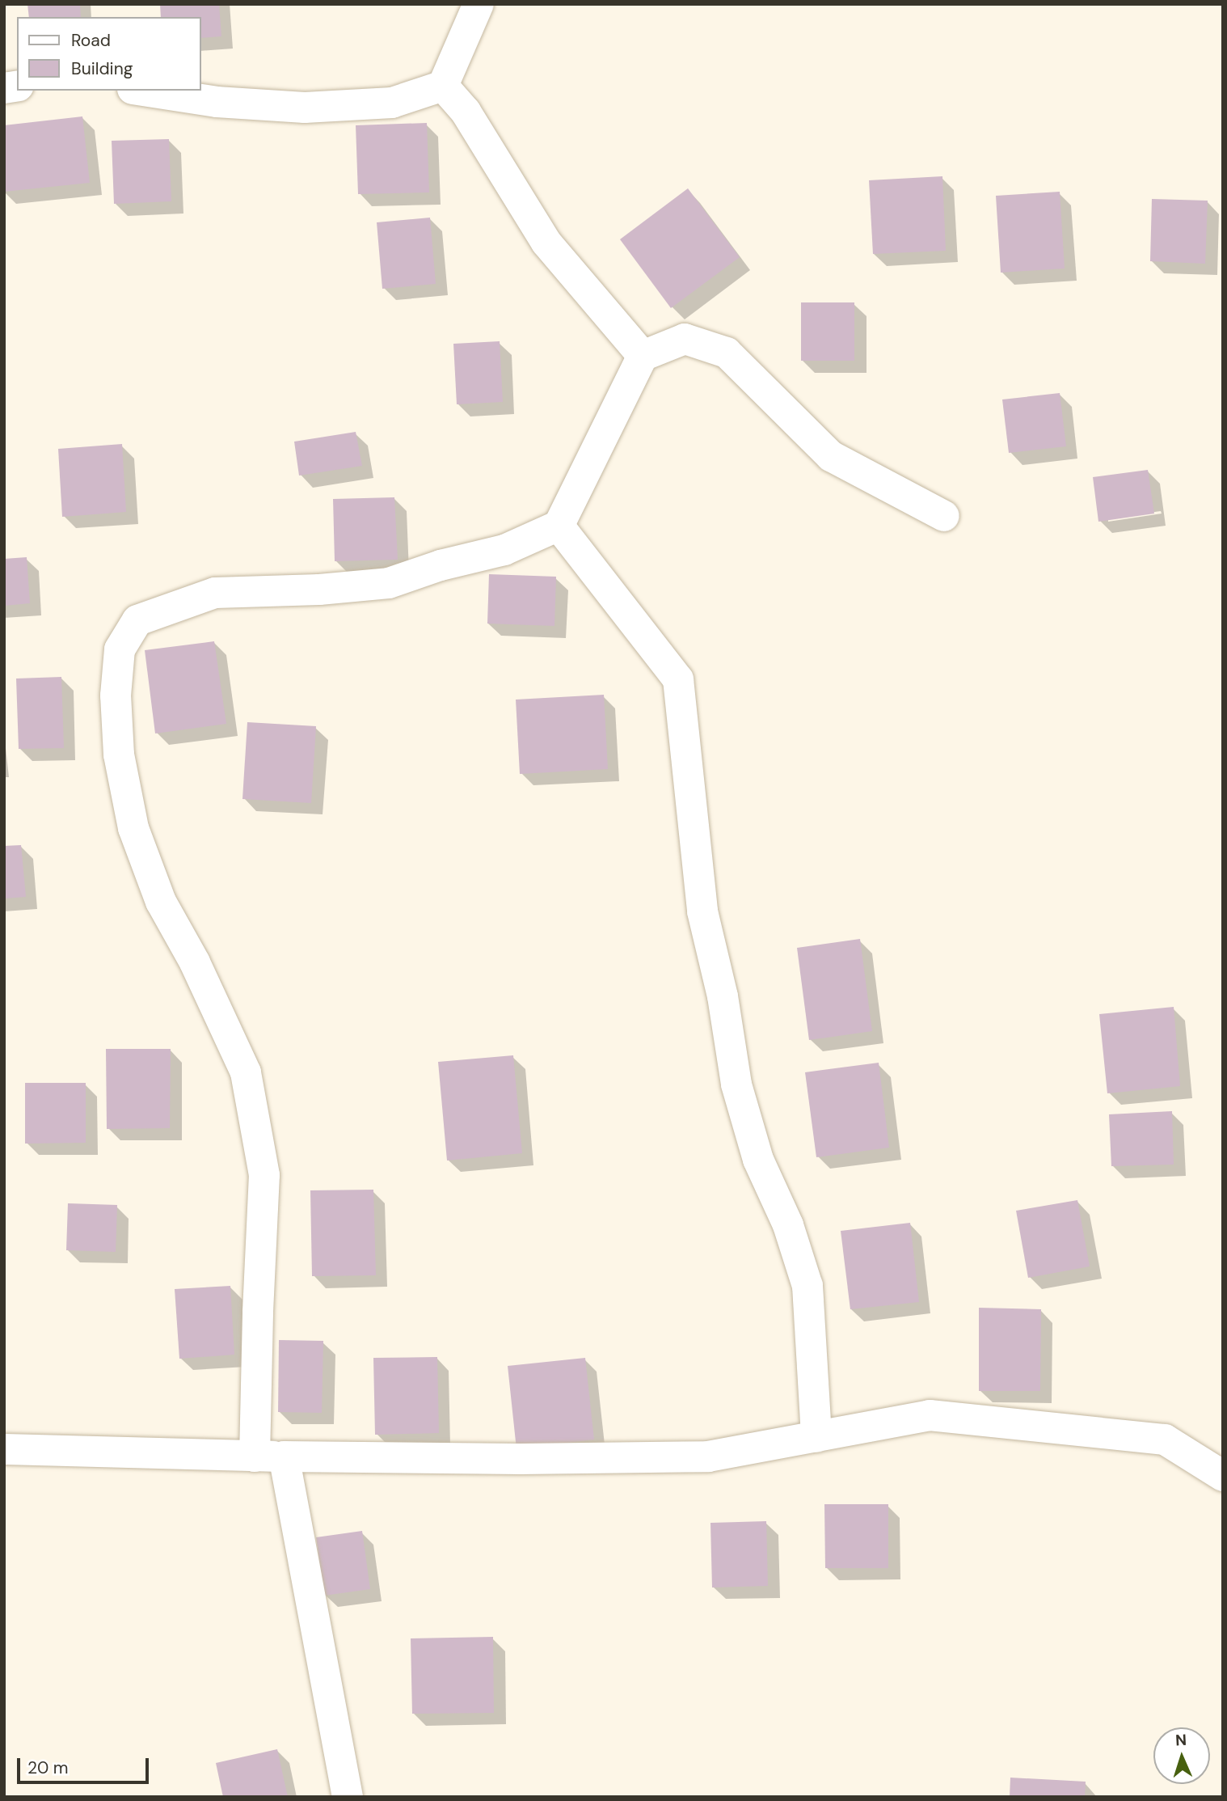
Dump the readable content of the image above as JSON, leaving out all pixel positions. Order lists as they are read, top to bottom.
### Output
{
  "legend": ["Road", "Building"],
  "scale_bar": "20 m",
  "north": "top"
}
